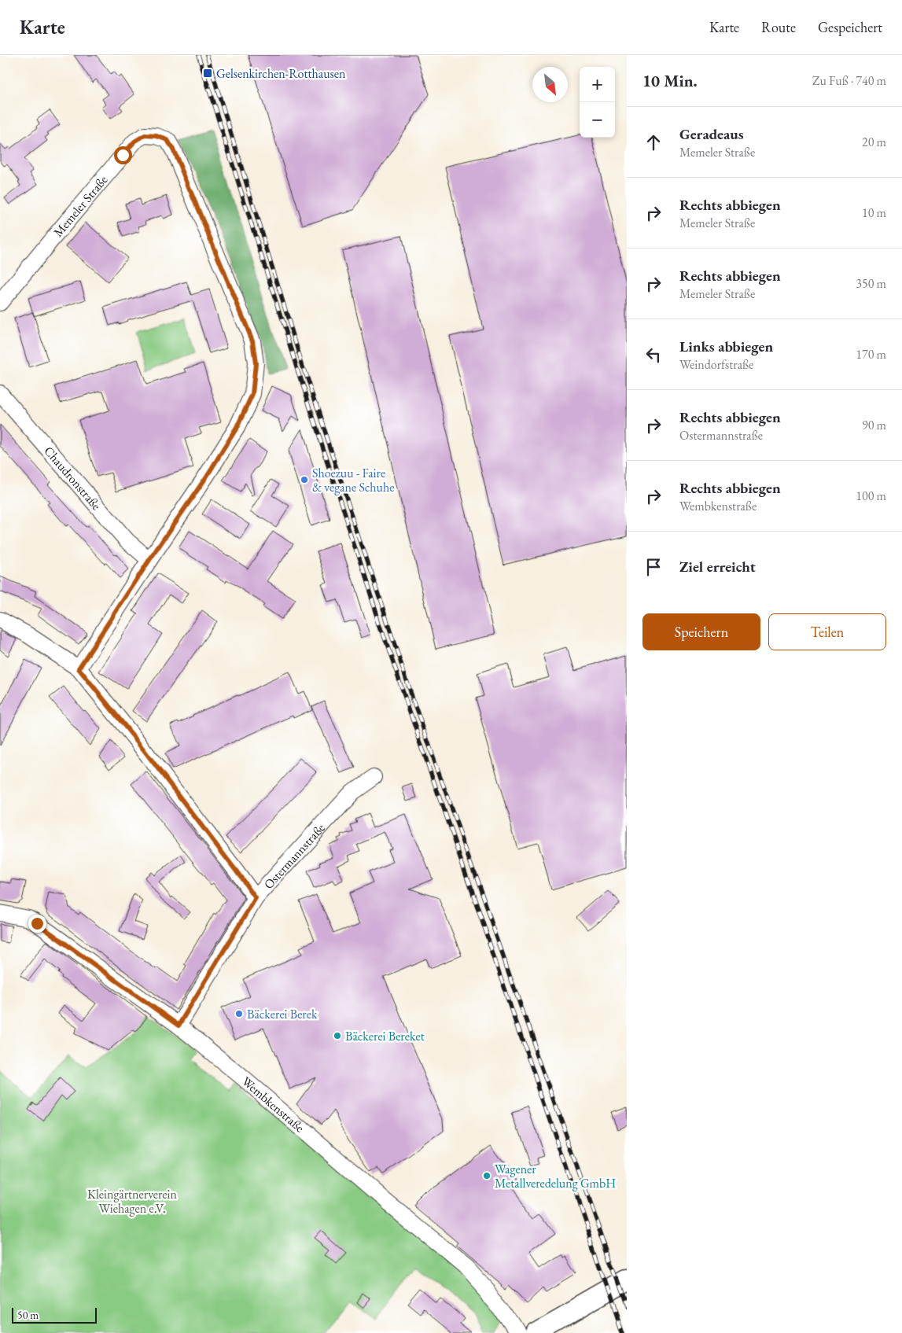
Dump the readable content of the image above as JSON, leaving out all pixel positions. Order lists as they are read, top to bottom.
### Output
{
  "streets": {
    "street": [
      "Memeler Straße",
      "Chaudronstraße",
      "Ostermannstraße",
      "Wembkenstraße"
    ]
  },
  "crossings": [
    ["Memeler Straße", "Chaudronstraße"],
    ["Ostermannstraße", "Wembkenstraße"]
  ],
  "parks": ["Kleingärtnerverein Wiehagen e.V."],
  "places": {
    "transit": ["Gelsenkirchen-Rotthausen"],
    "other": [
      "Shoezuu - Faire & vegane Schuhe",
      "Bäckerei Berek",
      "Bäckerei Bereket",
      "Wagener Metallveredelung GmbH"
    ]
  },
  "scale_bar": "50 m",
  "north": "bottom right",
  "page": {
    "header": "Karte",
    "nav": ["Karte", "Route", "Gespeichert"],
    "heading": ["10 Min.", "Zu Fuß · 740 m"],
    "map_buttons": ["+", "−"],
    "list": [
      ["Geradeaus", "Memeler Straße", "20 m"],
      ["Rechts abbiegen", "Memeler Straße", "10 m"],
      ["Rechts abbiegen", "Memeler Straße", "350 m"],
      ["Links abbiegen", "Weindorfstraße", "170 m"],
      ["Rechts abbiegen", "Ostermannstraße", "90 m"],
      ["Rechts abbiegen", "Wembkenstraße", "100 m"],
      "Ziel erreicht"
    ],
    "buttons": ["Speichern", "Teilen"],
    "scale": "50 m"
  }
}
